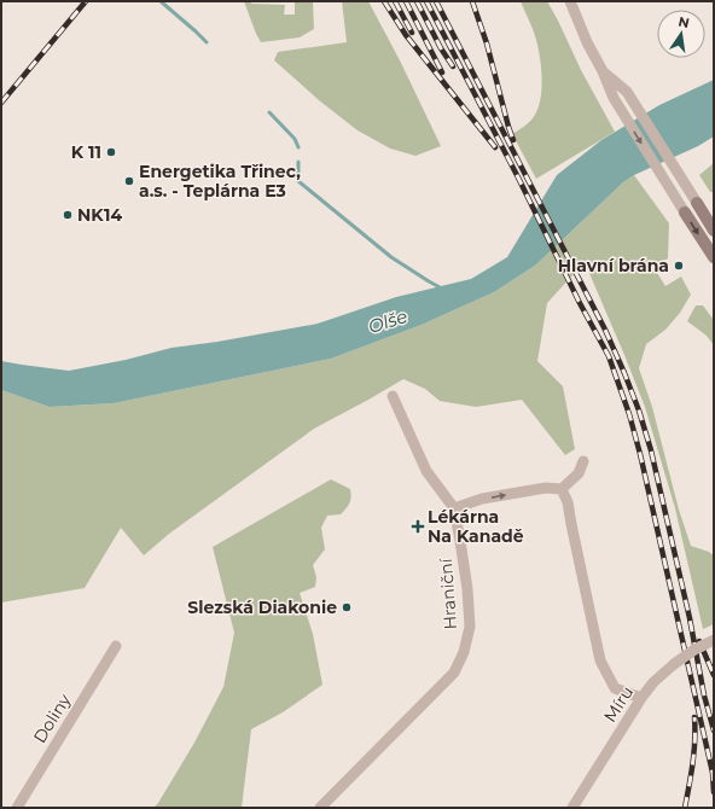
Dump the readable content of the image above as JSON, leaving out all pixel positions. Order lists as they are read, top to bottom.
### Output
{
  "streets": {
    "street": ["Hraniční", "Míru", "Doliny"]
  },
  "water": ["Olše"],
  "places": {
    "other": [
      "K 11",
      "Energetika Třinec, a.s. - Teplárna E3",
      "NK14",
      "Hlavní brána",
      "Slezská Diakonie"
    ],
    "health": ["Lékárna Na Kanadě"]
  },
  "north": "top"
}
